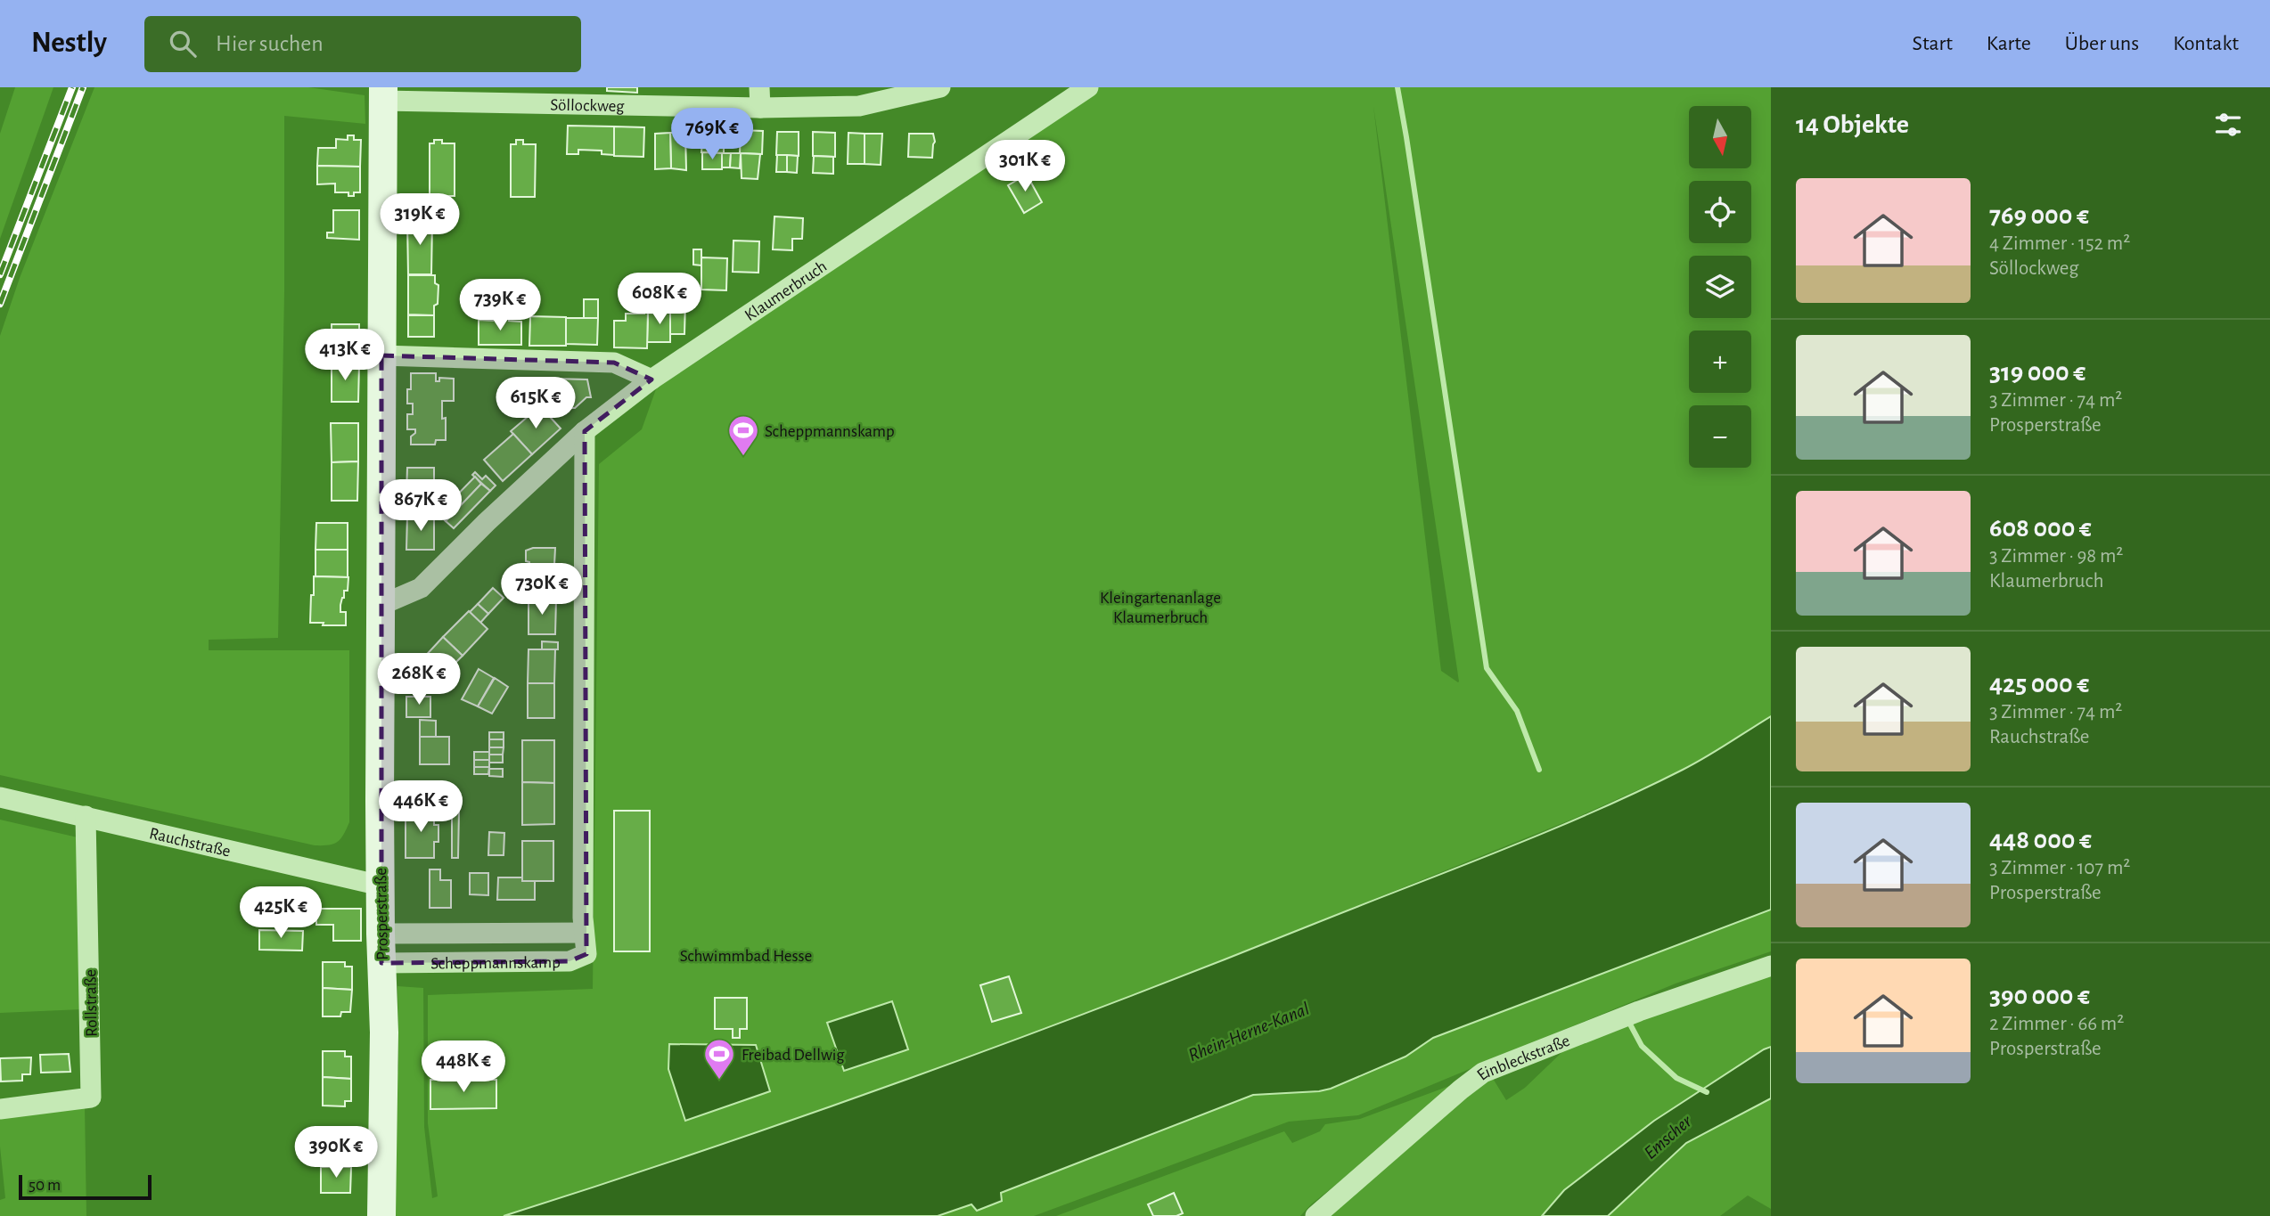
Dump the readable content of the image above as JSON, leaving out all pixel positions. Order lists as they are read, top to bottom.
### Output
{
  "streets": {
    "main road": ["Prosperstraße"],
    "street": [
      "Söllockweg",
      "Klaumerbruch",
      "Rauchstraße",
      "Scheppmannskamp",
      "Rollstraße",
      "Einbleckstraße"
    ]
  },
  "crossings": [
    ["Söllockweg", "Prosperstraße"],
    ["Klaumerbruch", "Prosperstraße"],
    ["Klaumerbruch", "Scheppmannskamp"],
    ["Rauchstraße", "Prosperstraße"],
    ["Rauchstraße", "Rollstraße"],
    ["Prosperstraße", "Scheppmannskamp"]
  ],
  "water": ["Rhein-Herne-Kanal", "Emscher"],
  "parks": ["Kleingartenanlage Klaumerbruch", "Schwimmbad Hesse"],
  "places": {
    "sports": ["Scheppmannskamp", "Freibad Dellwig"]
  },
  "scale_bar": "50 m",
  "north": "bottom",
  "page": {
    "header": "Nestly",
    "search": "Hier suchen",
    "nav": [
      "Start",
      "Karte",
      "Über uns",
      "Kontakt"
    ],
    "heading": "14 Objekte",
    "map_buttons": ["+", "−"],
    "price": [
      "769K €",
      "301K €",
      "319K €",
      "608K €",
      "739K €",
      "413K €",
      "615K €",
      "867K €",
      "730K €",
      "268K €",
      "446K €",
      "425K €",
      "448K €",
      "390K €"
    ],
    "list": [
      {
        "name": "769 000 €",
        "note": "4 Zimmer · 152 m² · Söllockweg"
      },
      {
        "name": "319 000 €",
        "note": "3 Zimmer · 74 m² · Prosperstraße"
      },
      {
        "name": "608 000 €",
        "note": "3 Zimmer · 98 m² · Klaumerbruch"
      },
      {
        "name": "425 000 €",
        "note": "3 Zimmer · 74 m² · Rauchstraße"
      },
      {
        "name": "448 000 €",
        "note": "3 Zimmer · 107 m² · Prosperstraße"
      },
      {
        "name": "390 000 €",
        "note": "2 Zimmer · 66 m² · Prosperstraße"
      }
    ],
    "scale": "50 m"
  }
}
